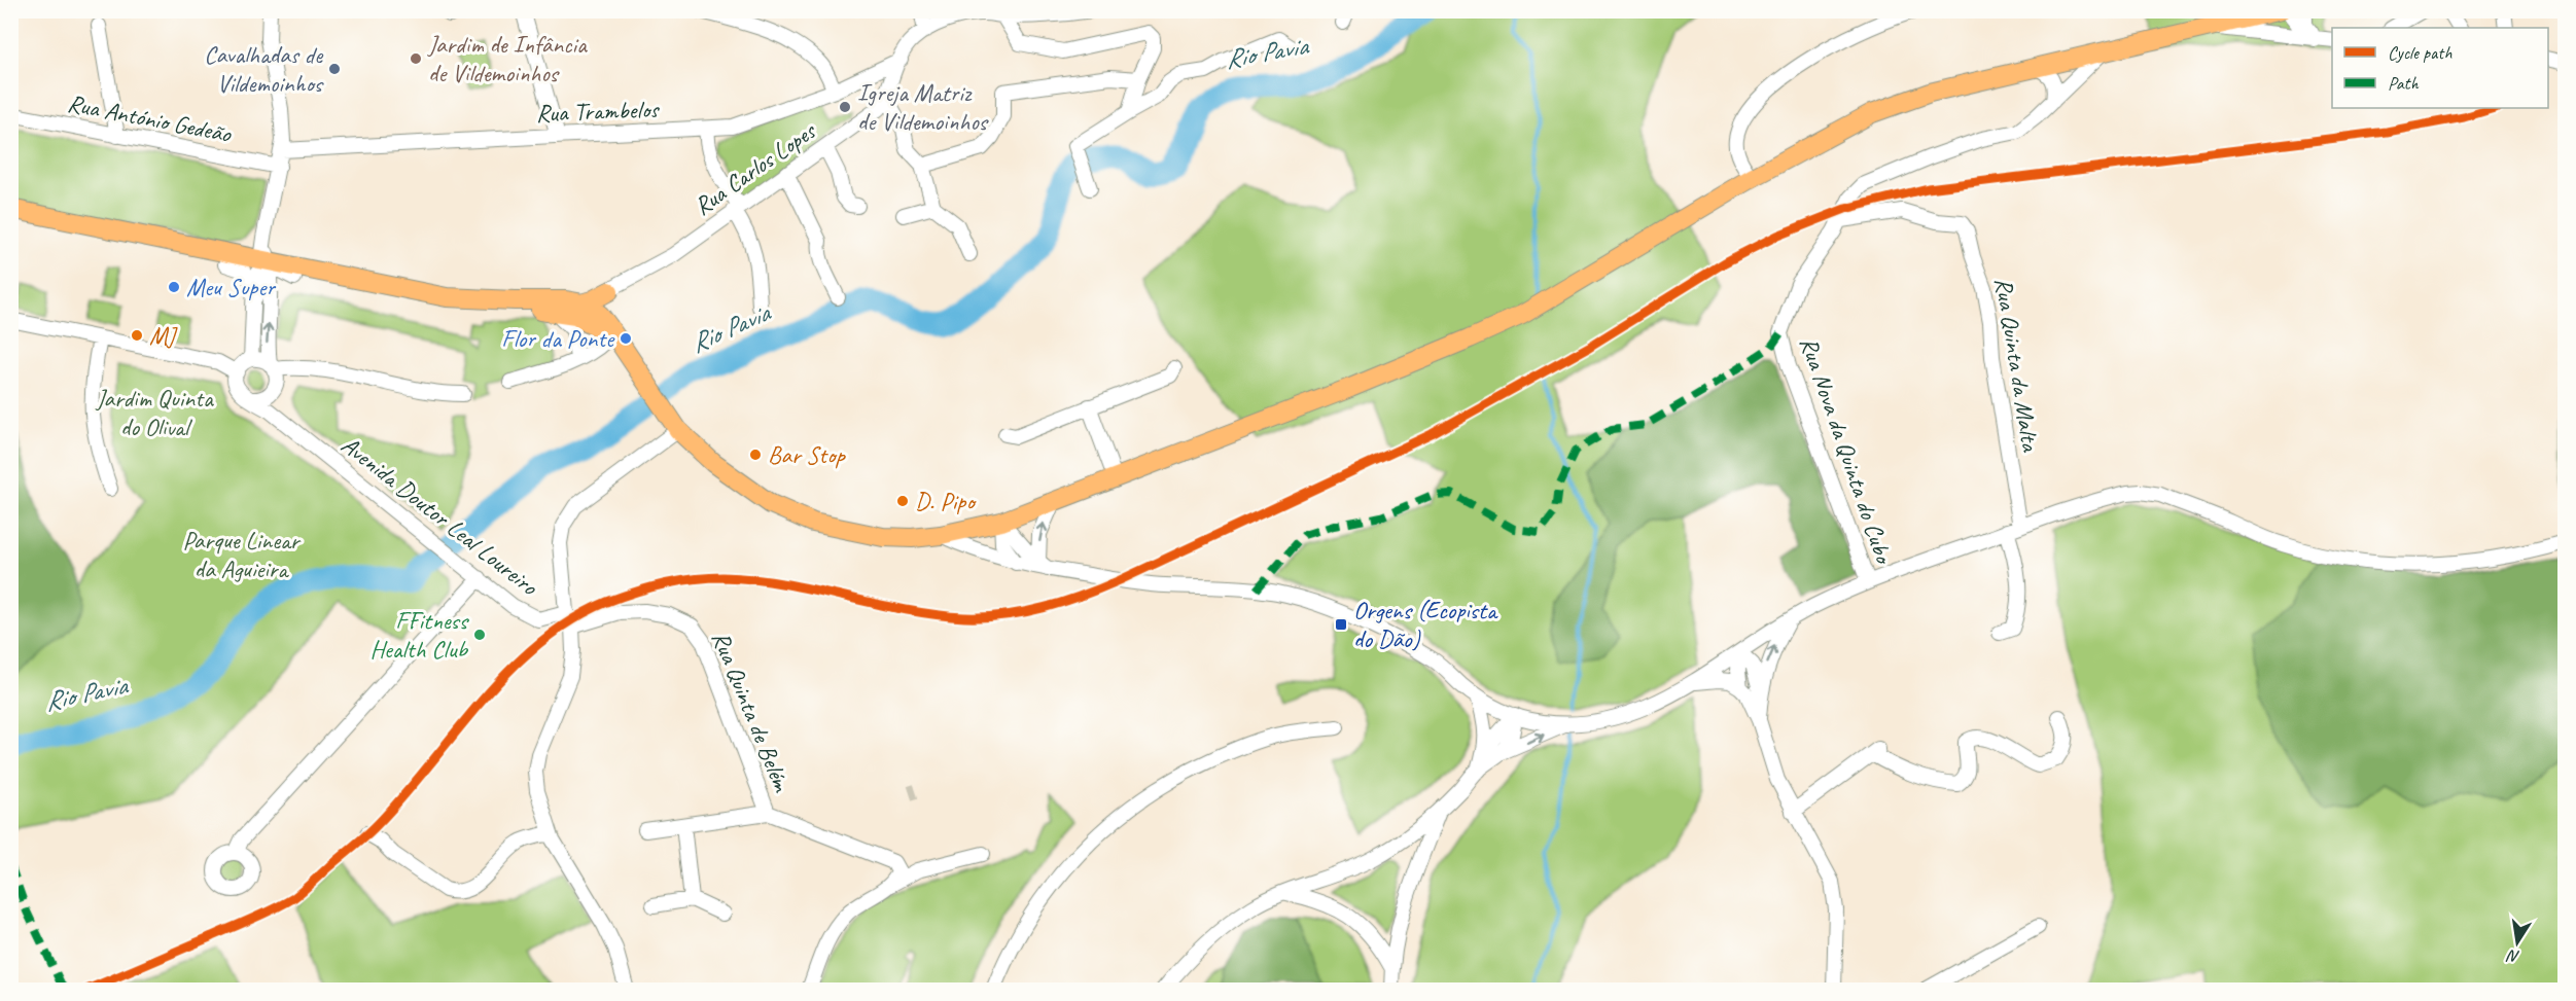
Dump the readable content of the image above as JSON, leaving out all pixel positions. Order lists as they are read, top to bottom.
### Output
{
  "streets": {
    "street": [
      "Rua Trambelos",
      "Rua António Gedeão",
      "Rua Carlos Lopes",
      "Rua Quinta da Malta",
      "Rua Nova da Quinta do Cubo",
      "Avenida Doutor Leal Loureiro",
      "Rua Quinta de Belém"
    ]
  },
  "crossings": [
    ["Rua Trambelos", "Rua Carlos Lopes"],
    ["Rua Quinta da Malta", "Rua Nova da Quinta do Cubo"]
  ],
  "water": ["Rio Pavia"],
  "parks": ["Jardim Quinta do Olival", "Parque Linear da Aguieira"],
  "places": {
    "other": [
      "Jardim de Infância de Vildemoinhos",
      "Cavalhadas de Vildemoinhos",
      "Igreja Matriz de Vildemoinhos",
      "Meu Super",
      "MJ",
      "Flor da Ponte",
      "Bar Stop",
      "D. Pipo",
      "FFitness Health Club"
    ],
    "transit": ["Orgens (Ecopista do Dão)"]
  },
  "legend": ["Cycle path", "Path"],
  "north": "bottom"
}
